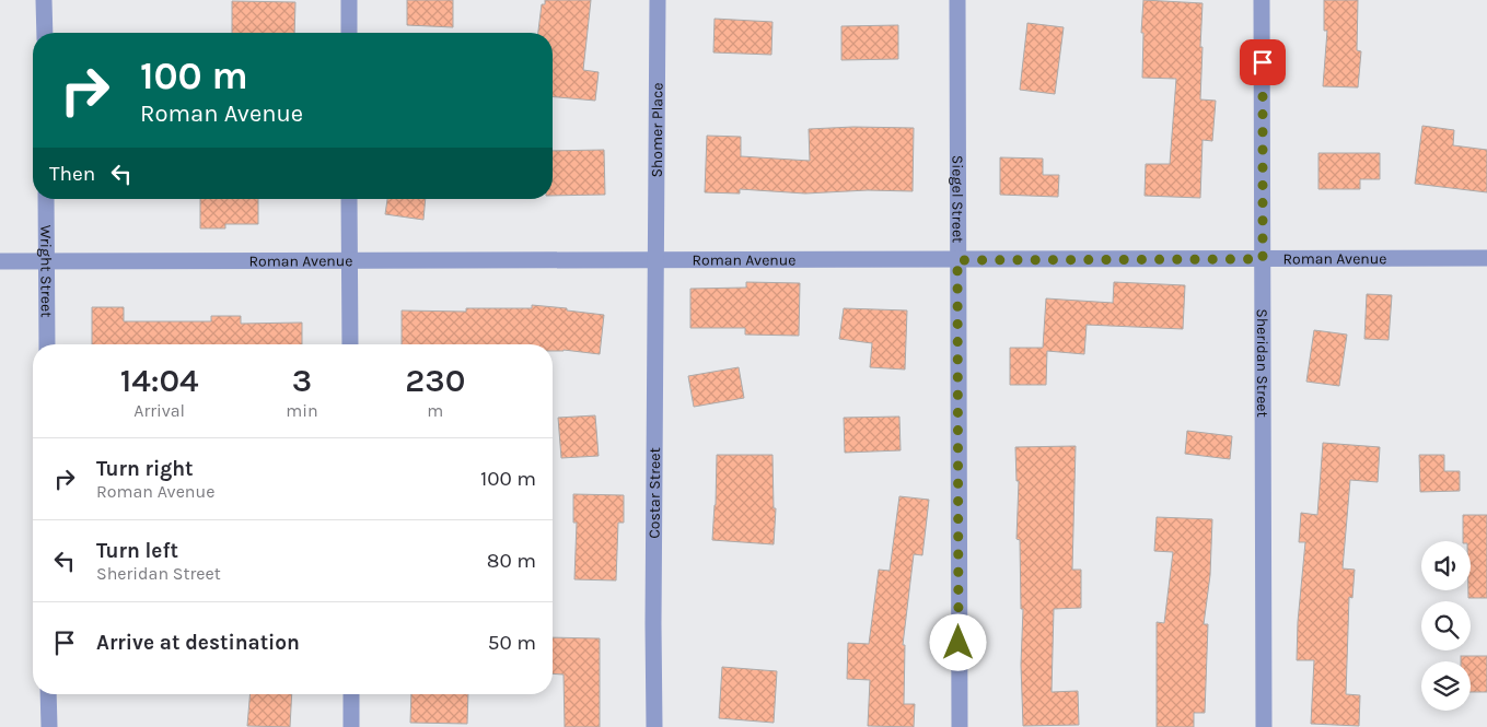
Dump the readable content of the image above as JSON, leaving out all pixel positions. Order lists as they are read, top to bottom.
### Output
{
  "streets": {
    "street": [
      "Shomer Place",
      "Siegel Street",
      "Roman Avenue",
      "Wright Street",
      "Sheridan Street",
      "Costar Street"
    ]
  },
  "crossings": [
    ["Shomer Place", "Roman Avenue"],
    ["Shomer Place", "Costar Street"],
    ["Siegel Street", "Roman Avenue"],
    ["Roman Avenue", "Wright Street"],
    ["Roman Avenue", "Sheridan Street"],
    ["Roman Avenue", "Costar Street"]
  ],
  "page": {
    "turn": ["100 m", "Roman Avenue"],
    "then": "Then",
    "eta": [
      "14:04",
      "Arrival",
      "3",
      "min",
      "230",
      "m"
    ],
    "list": [
      {
        "name": "Turn right",
        "note": "Roman Avenue",
        "value": "100 m"
      },
      {
        "name": "Turn left",
        "note": "Sheridan Street",
        "value": "80 m"
      },
      {
        "name": "Arrive at destination",
        "value": "50 m"
      }
    ]
  }
}
